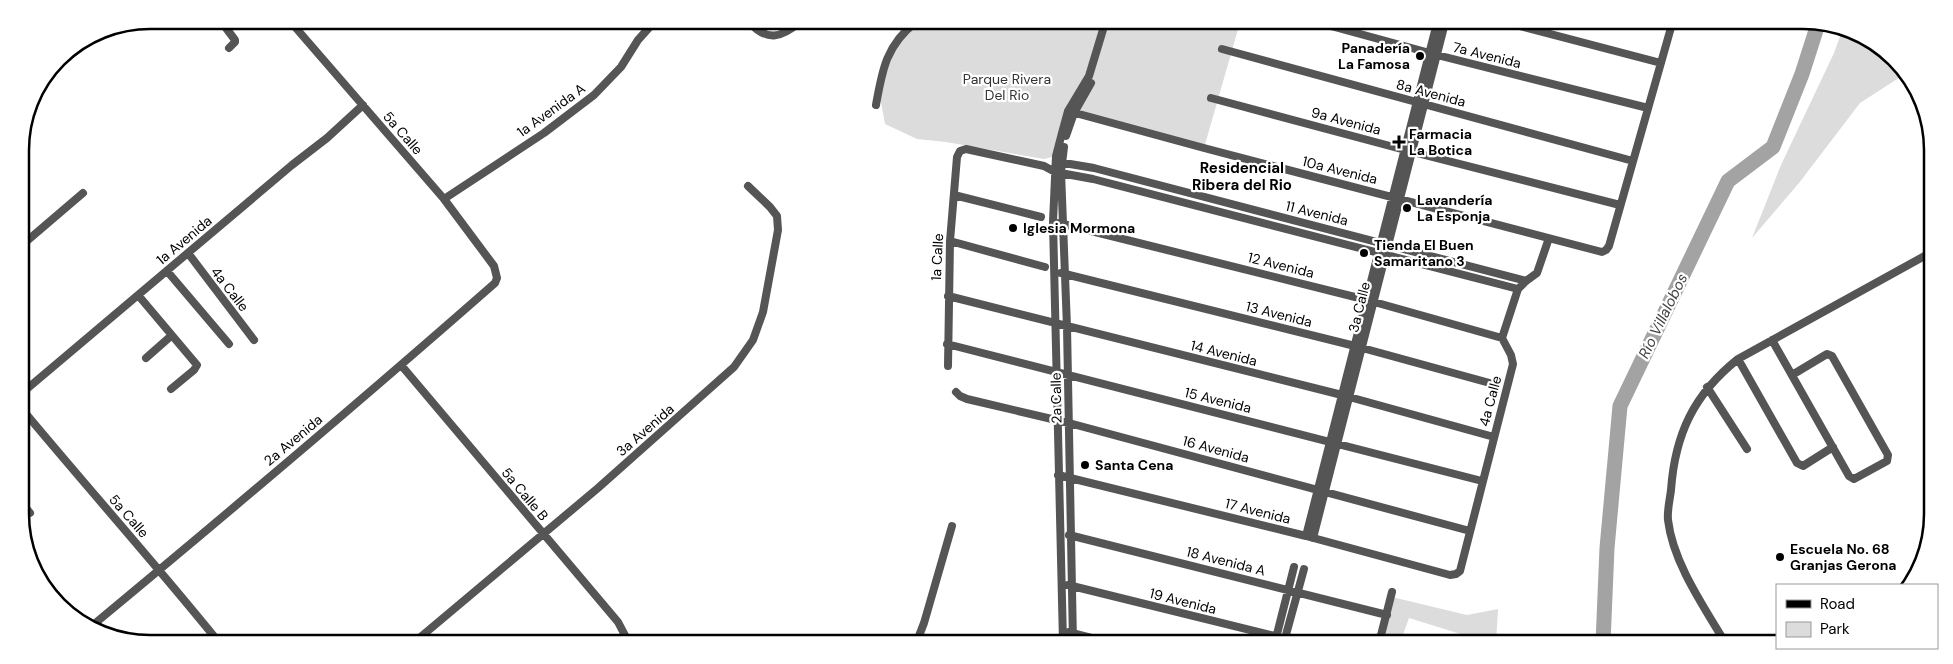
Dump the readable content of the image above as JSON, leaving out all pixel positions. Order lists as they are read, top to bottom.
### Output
{
  "streets": {
    "street": [
      "7a Avenida",
      "8a Avenida",
      "1a Avenida A",
      "9a Avenida",
      "5a Calle",
      "10a Avenida",
      "11 Avenida",
      "1a Avenida",
      "1a Calle",
      "12 Avenida",
      "4a Calle",
      "3a Calle",
      "13 Avenida",
      "14 Avenida",
      "2a Calle",
      "15 Avenida",
      "3a Avenida",
      "2a Avenida",
      "16 Avenida",
      "5a Calle B",
      "17 Avenida",
      "18 Avenida A",
      "19 Avenida"
    ]
  },
  "crossings": [
    ["7a Avenida", "3a Calle"],
    ["8a Avenida", "3a Calle"],
    ["1a Avenida A", "5a Calle"],
    ["9a Avenida", "10a Avenida"],
    ["9a Avenida", "3a Calle"],
    ["5a Calle", "1a Avenida"],
    ["5a Calle", "2a Avenida"],
    ["10a Avenida", "3a Calle"],
    ["11 Avenida", "1a Calle"],
    ["11 Avenida", "3a Calle"],
    ["11 Avenida", "2a Calle"],
    ["1a Avenida", "4a Calle"],
    ["1a Calle", "14 Avenida"],
    ["1a Calle", "15 Avenida"],
    ["12 Avenida", "4a Calle"],
    ["12 Avenida", "3a Calle"],
    ["12 Avenida", "2a Calle"],
    ["4a Calle", "14 Avenida"],
    ["4a Calle", "15 Avenida"],
    ["4a Calle", "16 Avenida"],
    ["4a Calle", "17 Avenida"],
    ["3a Calle", "13 Avenida"],
    ["3a Calle", "14 Avenida"],
    ["3a Calle", "15 Avenida"],
    ["3a Calle", "16 Avenida"],
    ["3a Calle", "17 Avenida"],
    ["13 Avenida", "2a Calle"],
    ["14 Avenida", "2a Calle"],
    ["2a Calle", "15 Avenida"],
    ["2a Calle", "16 Avenida"],
    ["2a Calle", "17 Avenida"],
    ["2a Calle", "18 Avenida A"],
    ["2a Calle", "19 Avenida"],
    ["3a Avenida", "5a Calle B"],
    ["2a Avenida", "5a Calle B"]
  ],
  "districts": ["Residencial Ribera del Rio"],
  "water": ["Río Villalobos"],
  "parks": ["Parque Rivera Del Rio"],
  "places": {
    "other": [
      "Panadería La Famosa",
      "Lavandería La Esponja",
      "Iglesia Mormona",
      "Tienda El Buen Samaritano 3",
      "Santa Cena",
      "Escuela No. 68 Granjas Gerona"
    ],
    "health": ["Farmacia La Botica"]
  },
  "legend": ["Road", "Park"]
}
